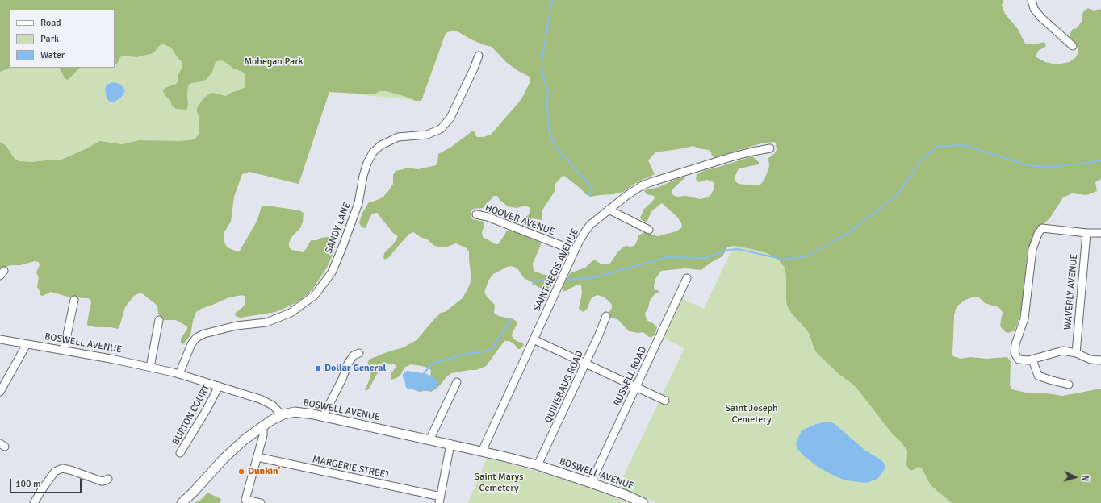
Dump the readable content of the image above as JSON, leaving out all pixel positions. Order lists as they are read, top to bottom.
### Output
{
  "streets": {
    "main road": ["BOSWELL AVENUE"],
    "street": [
      "HOOVER AVENUE",
      "SANDY LANE",
      "SAINT REGIS AVENUE",
      "WAVERLY AVENUE",
      "RUSSELL ROAD",
      "QUINEBAUG ROAD",
      "BURTON COURT",
      "MARGERIE STREET"
    ]
  },
  "crossings": [
    ["HOOVER AVENUE", "SAINT REGIS AVENUE"],
    ["SANDY LANE", "BOSWELL AVENUE"],
    ["SAINT REGIS AVENUE", "BOSWELL AVENUE"],
    ["BOSWELL AVENUE", "RUSSELL ROAD"],
    ["BOSWELL AVENUE", "QUINEBAUG ROAD"],
    ["BOSWELL AVENUE", "BURTON COURT"]
  ],
  "parks": ["Mohegan Park", "Saint Joseph Cemetery", "Saint Marys Cemetery"],
  "places": ["Dollar General", "Dunkin'"],
  "legend": ["Road", "Park", "Water"],
  "scale_bar": "100 m",
  "north": "right"
}
